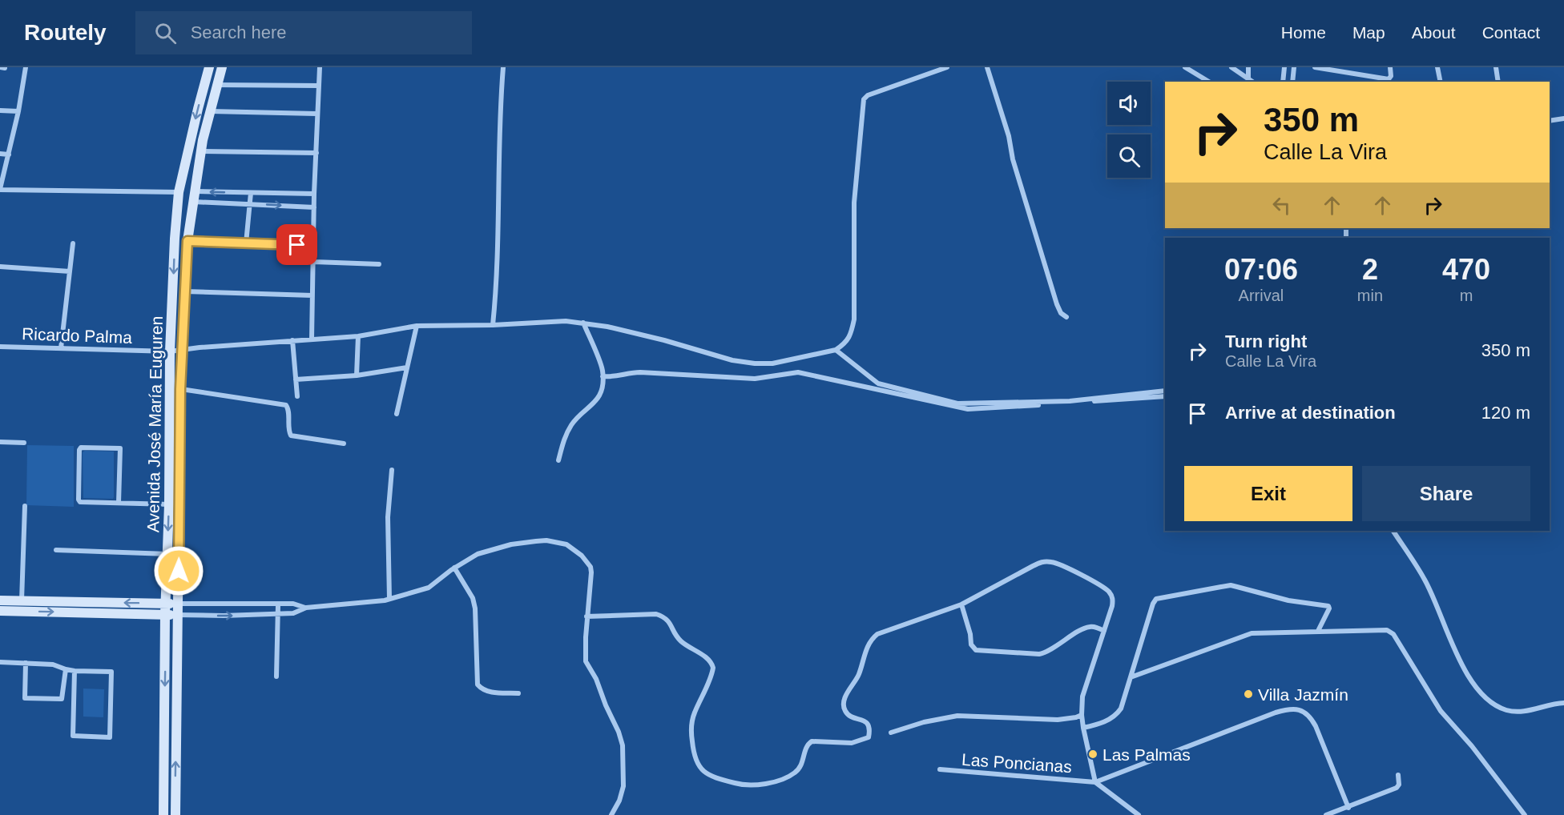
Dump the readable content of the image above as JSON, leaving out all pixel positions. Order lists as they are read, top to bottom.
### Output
{
  "streets": {
    "street": ["Ricardo Palma", "Avenida José María Euguren", "Las Poncianas"]
  },
  "crossings": [
    ["Ricardo Palma", "Avenida José María Euguren"]
  ],
  "places": ["Villa Jazmín", "Las Palmas"],
  "page": {
    "header": "Routely",
    "search": "Search here",
    "nav": [
      "Home",
      "Map",
      "About",
      "Contact"
    ],
    "turn": ["350 m", "Calle La Vira"],
    "eta": [
      "07:06",
      "Arrival",
      "2",
      "min",
      "470",
      "m"
    ],
    "list": [
      {
        "name": "Turn right",
        "note": "Calle La Vira",
        "value": "350 m"
      },
      {
        "name": "Arrive at destination",
        "value": "120 m"
      }
    ],
    "buttons": ["Exit", "Share"]
  }
}
